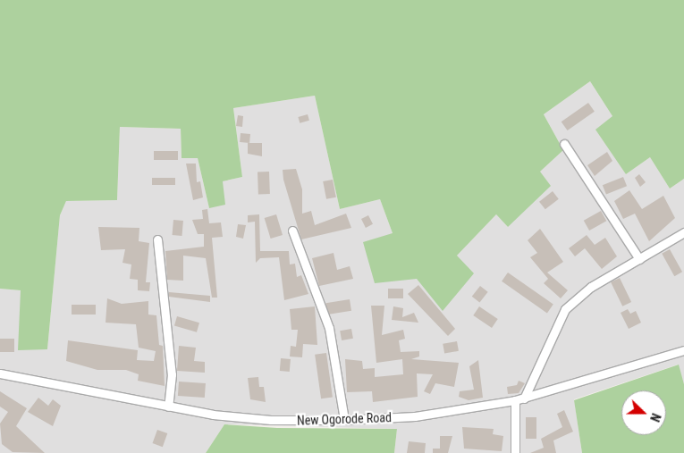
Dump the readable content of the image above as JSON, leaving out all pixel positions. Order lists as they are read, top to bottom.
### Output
{
  "streets": {
    "street": ["New Ogorode Road"]
  },
  "north": "right"
}
